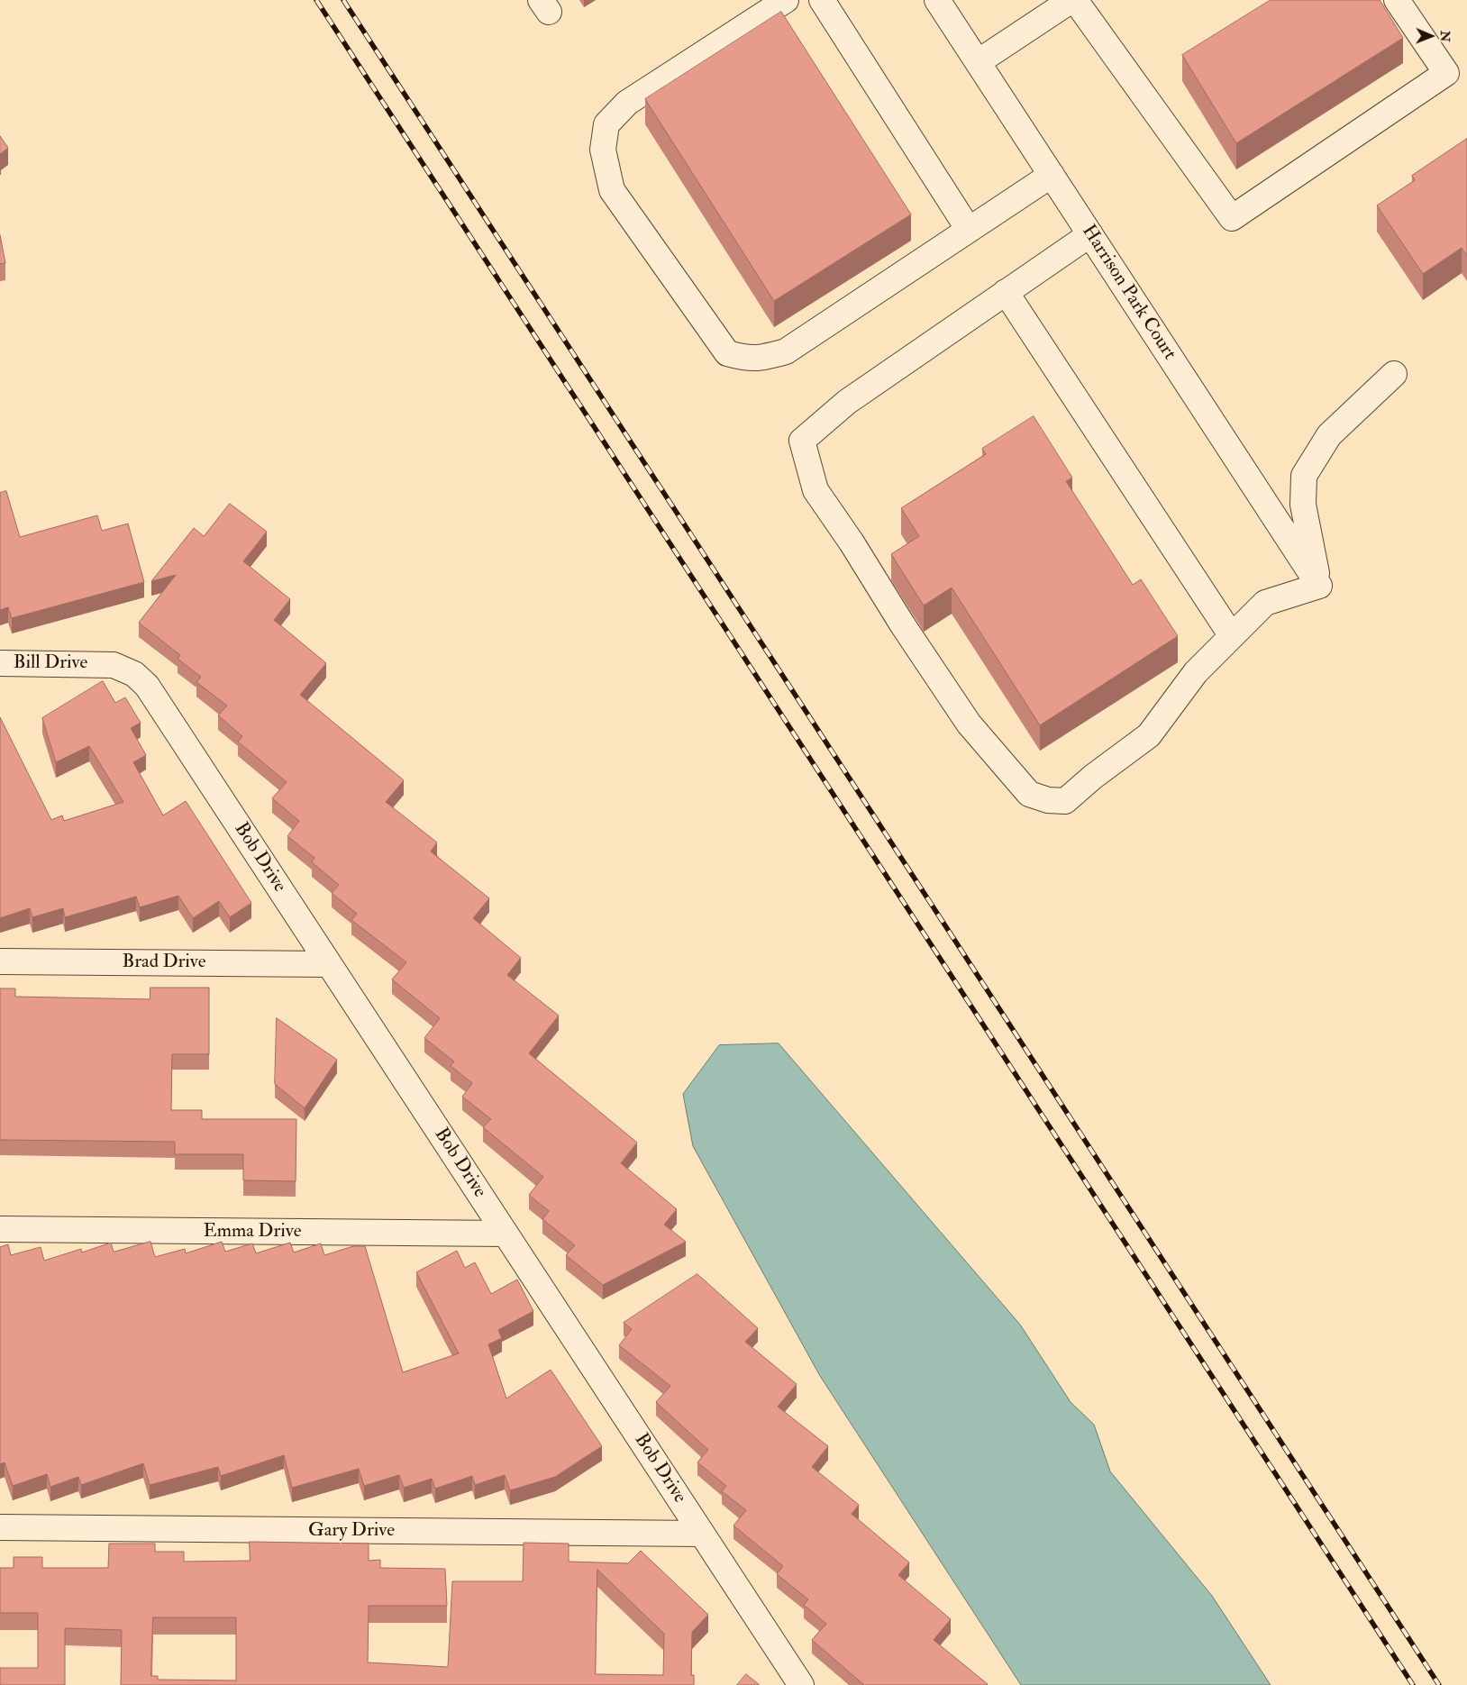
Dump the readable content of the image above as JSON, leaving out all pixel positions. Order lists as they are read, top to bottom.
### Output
{
  "streets": {
    "street": [
      "Harrison Park Court",
      "Bill Drive",
      "Bob Drive",
      "Brad Drive",
      "Emma Drive",
      "Gary Drive"
    ]
  },
  "crossings": [
    ["Bill Drive", "Bob Drive"],
    ["Bob Drive", "Brad Drive"],
    ["Bob Drive", "Emma Drive"],
    ["Bob Drive", "Gary Drive"]
  ],
  "north": "right"
}
